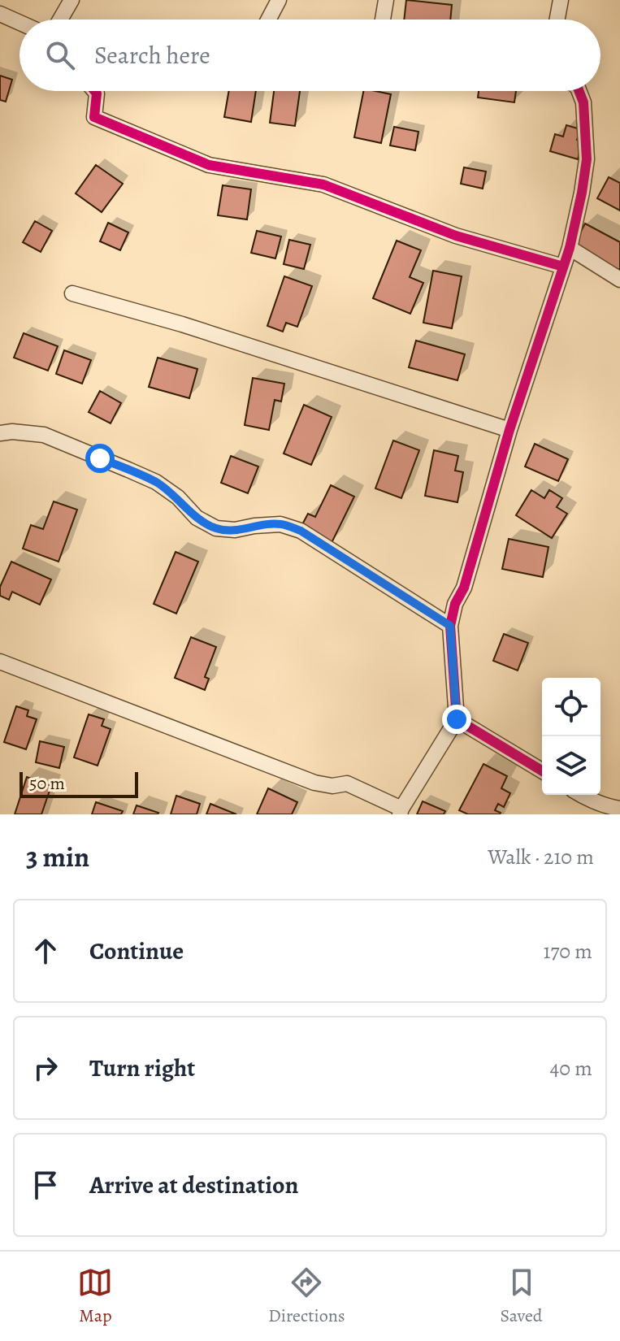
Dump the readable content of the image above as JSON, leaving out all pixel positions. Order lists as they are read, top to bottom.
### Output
{
  "scale_bar": "50 m",
  "page": {
    "search": "Search here",
    "scale": "50 m",
    "heading": ["3 min", "Walk · 210 m"],
    "list": [
      ["Continue", "170 m"],
      ["Turn right", "40 m"],
      "Arrive at destination"
    ],
    "nav": ["Map", "Directions", "Saved"]
  }
}
